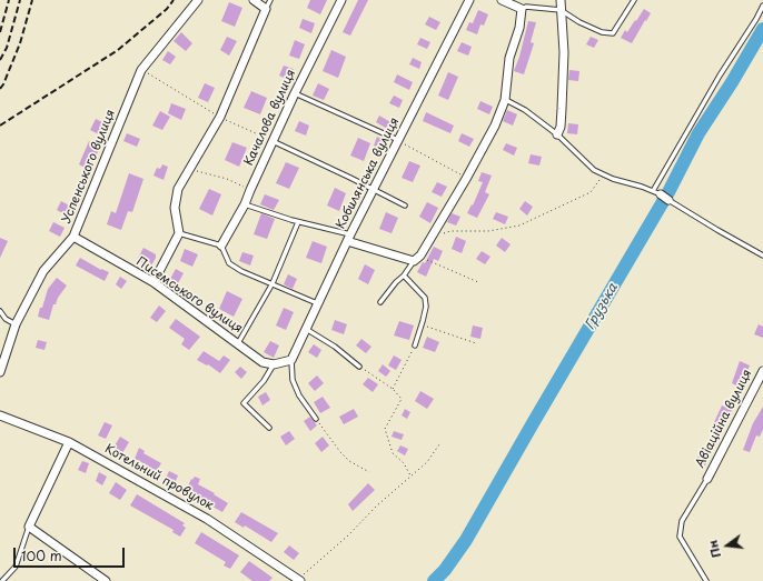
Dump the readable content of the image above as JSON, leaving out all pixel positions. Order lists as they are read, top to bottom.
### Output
{
  "streets": {
    "street": [
      "Качалова вулиця",
      "Успенського вулиця",
      "Кобилянська вулиця",
      "Писемського вулиця",
      "Авіаційна вулиця",
      "Котельний провулок"
    ]
  },
  "crossings": [
    ["Успенського вулиця", "Писемського вулиця"]
  ],
  "water": ["Грузька"],
  "scale_bar": "100 m",
  "north": "left"
}
